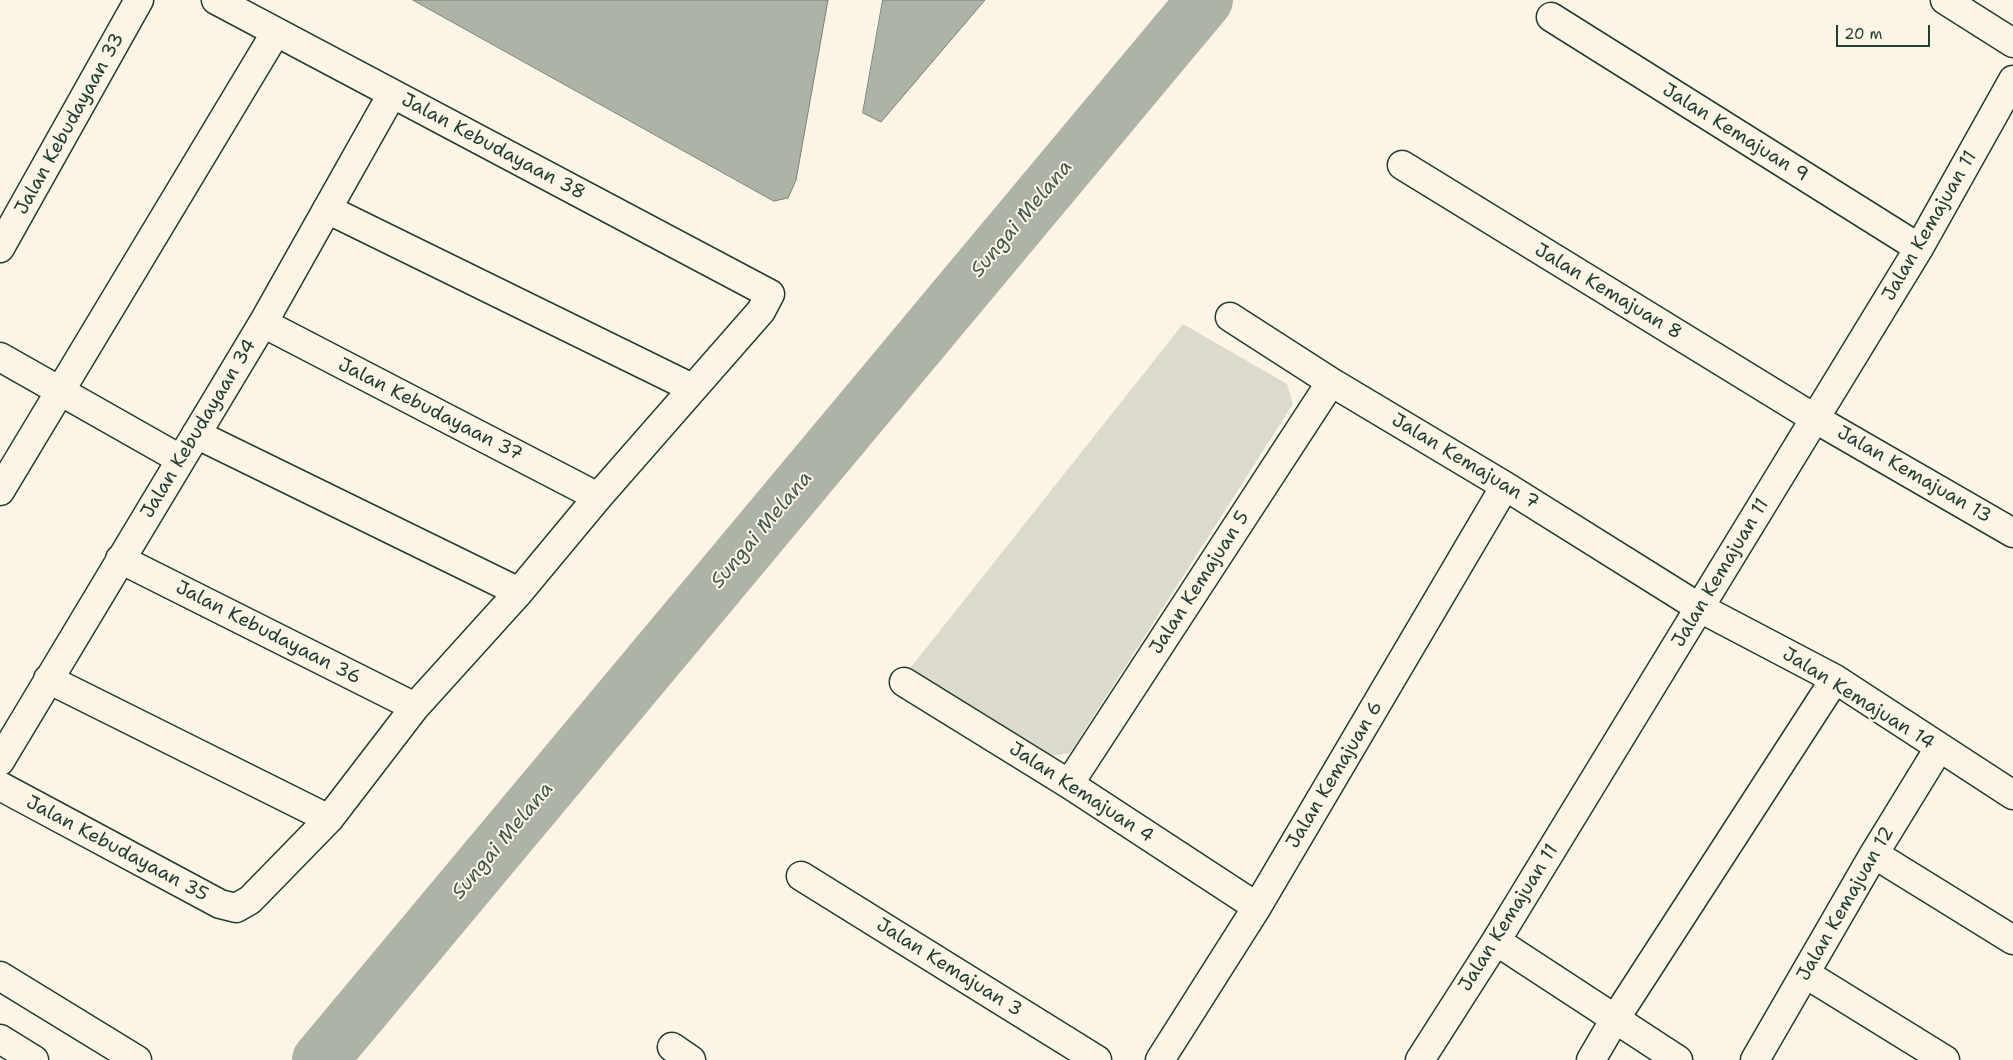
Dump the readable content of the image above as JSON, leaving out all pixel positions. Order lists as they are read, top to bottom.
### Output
{
  "streets": {
    "street": [
      "Jalan Kebudayaan 33",
      "Jalan Kemajuan 9",
      "Jalan Kebudayaan 38",
      "Jalan Kemajuan 11",
      "Jalan Kemajuan 8",
      "Jalan Kebudayaan 37",
      "Jalan Kebudayaan 34",
      "Jalan Kemajuan 7",
      "Jalan Kemajuan 13",
      "Jalan Kemajuan 5",
      "Jalan Kebudayaan 36",
      "Jalan Kemajuan 14",
      "Jalan Kemajuan 6",
      "Jalan Kemajuan 4",
      "Jalan Kebudayaan 35",
      "Jalan Kemajuan 12",
      "Jalan Kemajuan 3"
    ]
  },
  "crossings": [
    ["Jalan Kemajuan 9", "Jalan Kemajuan 11"],
    ["Jalan Kebudayaan 38", "Jalan Kebudayaan 34"],
    ["Jalan Kemajuan 11", "Jalan Kemajuan 8"],
    ["Jalan Kemajuan 11", "Jalan Kemajuan 7"],
    ["Jalan Kemajuan 11", "Jalan Kemajuan 13"],
    ["Jalan Kemajuan 11", "Jalan Kemajuan 14"],
    ["Jalan Kemajuan 8", "Jalan Kemajuan 13"],
    ["Jalan Kebudayaan 37", "Jalan Kebudayaan 34"],
    ["Jalan Kebudayaan 34", "Jalan Kebudayaan 36"],
    ["Jalan Kemajuan 7", "Jalan Kemajuan 5"],
    ["Jalan Kemajuan 7", "Jalan Kemajuan 14"],
    ["Jalan Kemajuan 7", "Jalan Kemajuan 6"],
    ["Jalan Kemajuan 5", "Jalan Kemajuan 4"],
    ["Jalan Kemajuan 14", "Jalan Kemajuan 12"],
    ["Jalan Kemajuan 6", "Jalan Kemajuan 4"]
  ],
  "water": ["Sungai Melana"],
  "scale_bar": "20 m"
}
